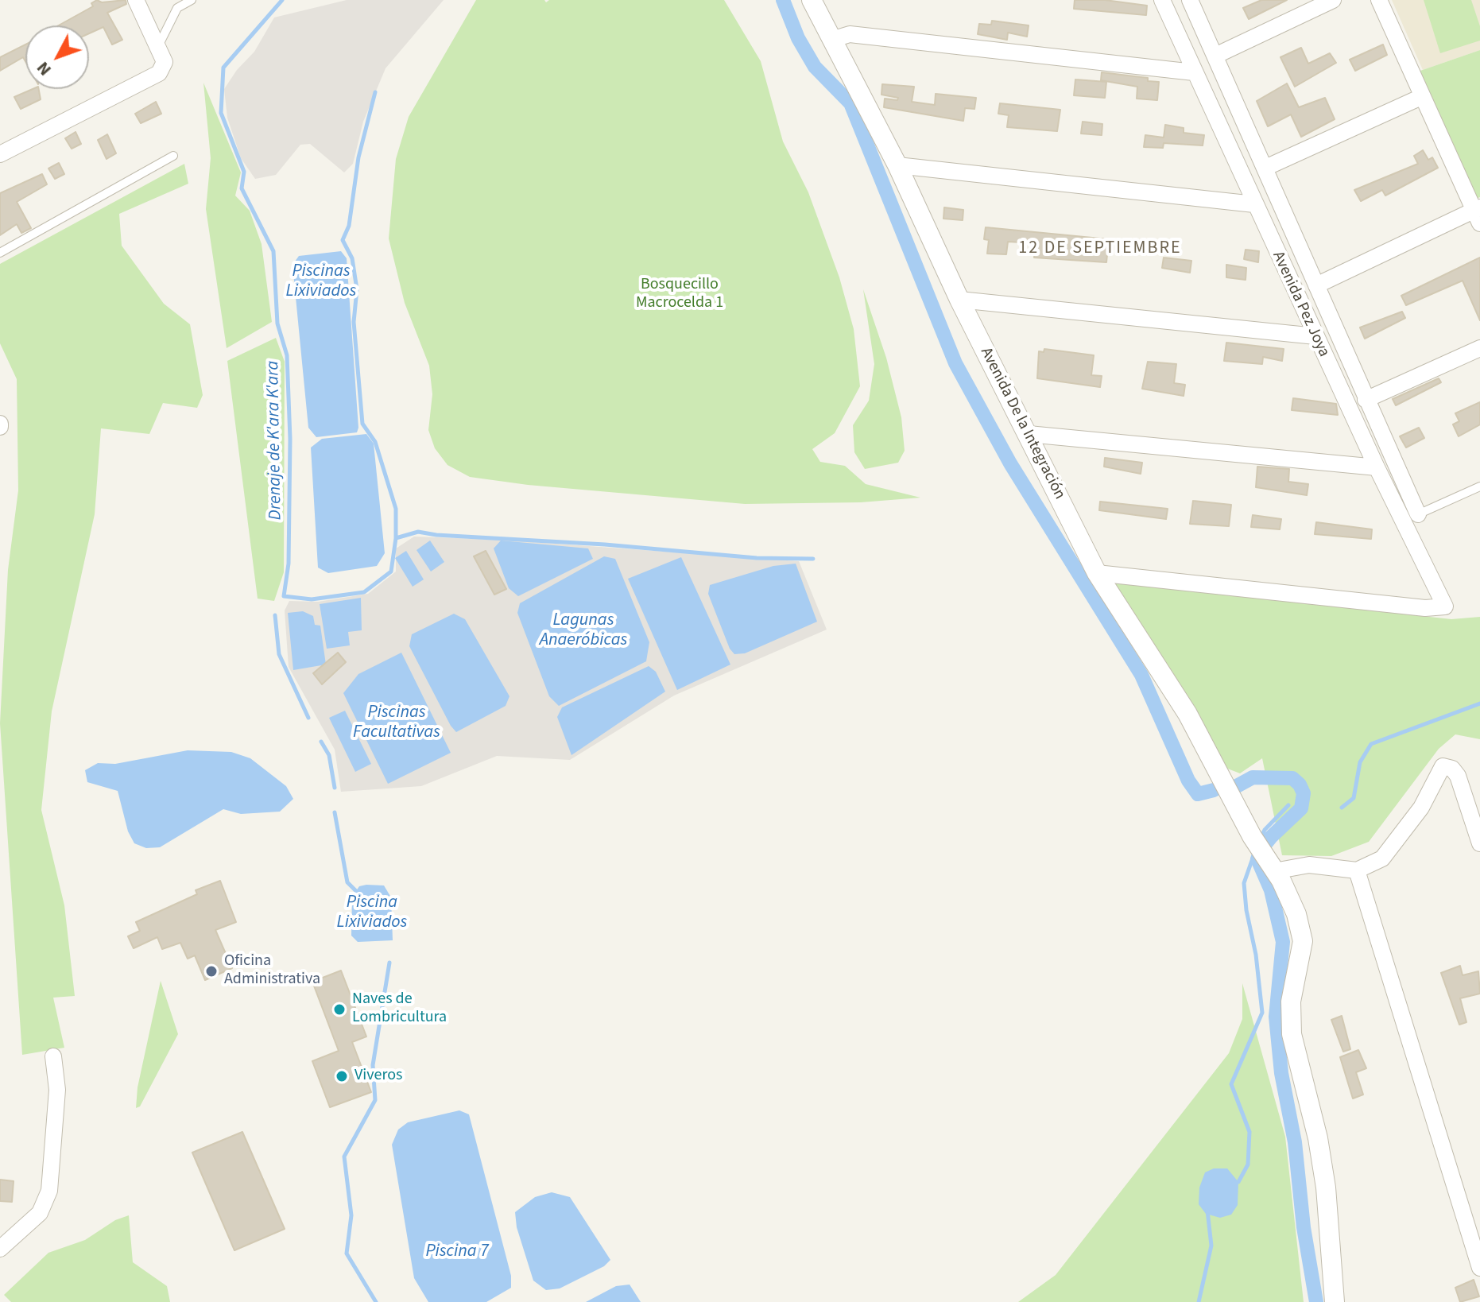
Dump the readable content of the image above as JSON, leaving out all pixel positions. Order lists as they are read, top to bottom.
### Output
{
  "streets": {
    "street": ["Avenida Pez Joya", "Avenida De la Integración"]
  },
  "crossings": [
    ["Avenida Pez Joya", "Avenida De la Integración"]
  ],
  "districts": ["12 DE SEPTIEMBRE"],
  "water": [
    "Piscinas Lixiviados",
    "Drenaje de K'ara K'ara",
    "Lagunas Anaeróbicas",
    "Piscinas Facultativas",
    "Piscina Lixiviados",
    "Piscina 7"
  ],
  "parks": ["Bosquecillo Macrocelda 1"],
  "places": ["Oficina Administrativa", "Naves de Lombricultura", "Viveros"],
  "north": "bottom left"
}
